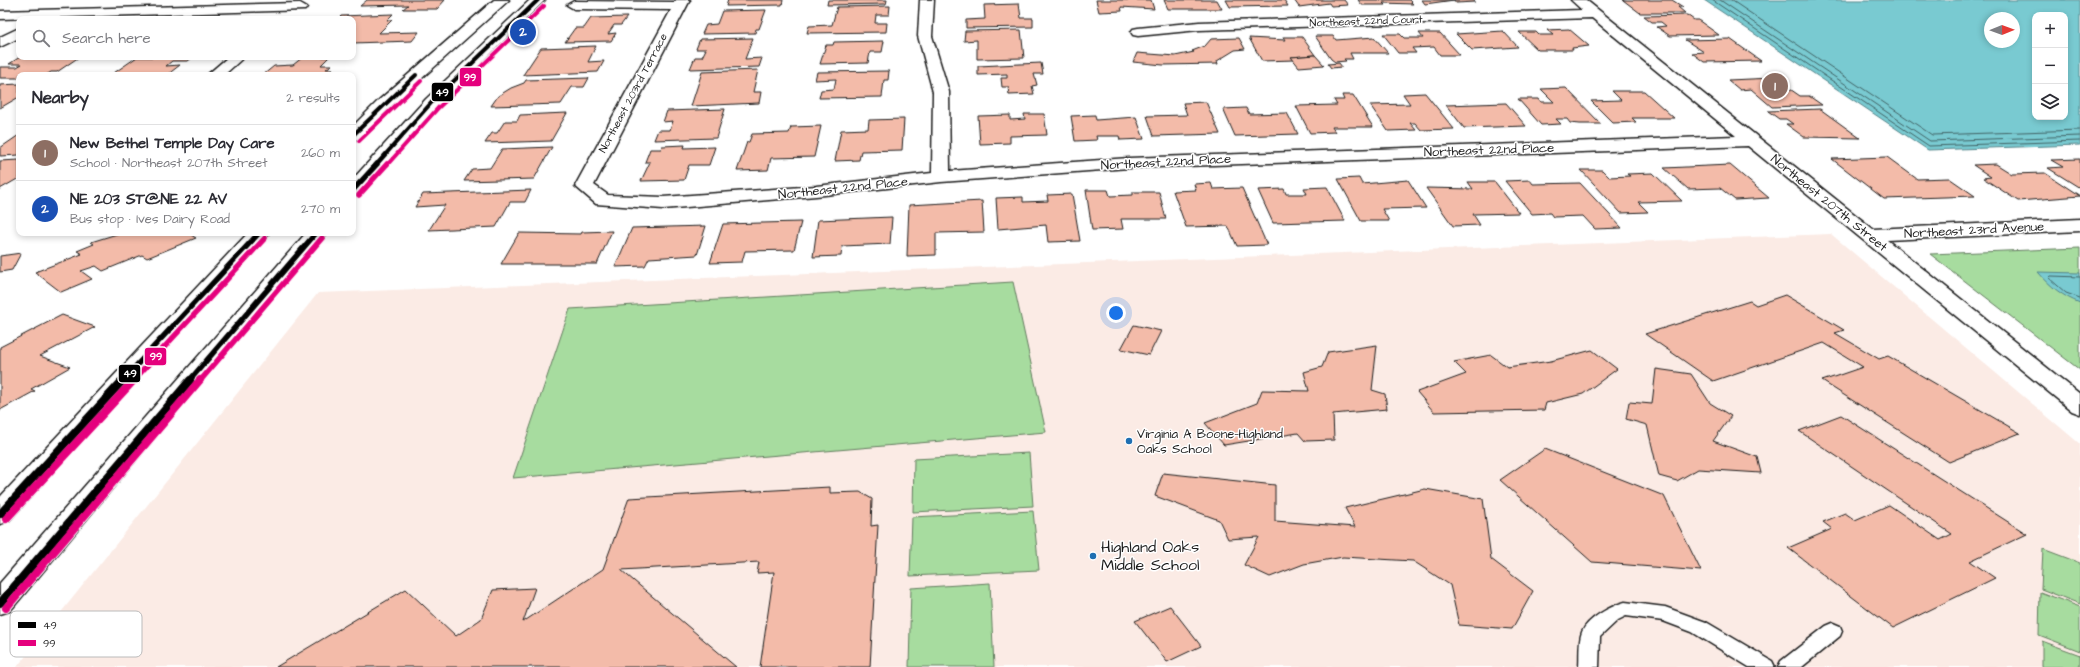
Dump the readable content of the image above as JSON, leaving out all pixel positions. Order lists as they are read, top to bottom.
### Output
{
  "streets": {
    "street": [
      "Northeast 22nd Court",
      "Northeast 203rd Terrace",
      "Northeast 22nd Place",
      "Northeast 207th Street",
      "Northeast 23rd Avenue"
    ]
  },
  "crossings": [
    ["Northeast 22nd Court", "Northeast 207th Street"],
    ["Northeast 203rd Terrace", "Northeast 22nd Place"],
    ["Northeast 22nd Place", "Northeast 207th Street"],
    ["Northeast 207th Street", "Northeast 23rd Avenue"]
  ],
  "places": ["Virginia A Boone-Highland Oaks School", "Highland Oaks Middle School"],
  "lines": ["transit line 49", "transit line 99"],
  "legend": ["49", "99"],
  "north": "right",
  "page": {
    "map_buttons": ["+", "−"],
    "search": "Search here",
    "pins": ["2", "1"],
    "heading": ["Nearby", "2 results"],
    "list": [
      {
        "mark": "1",
        "name": "New Bethel Temple Day Care",
        "note": "School · Northeast 207th Street",
        "value": "260 m"
      },
      {
        "mark": "2",
        "name": "NE 203 ST@NE 22 AV",
        "note": "Bus stop · Ives Dairy Road",
        "value": "270 m"
      }
    ]
  }
}
